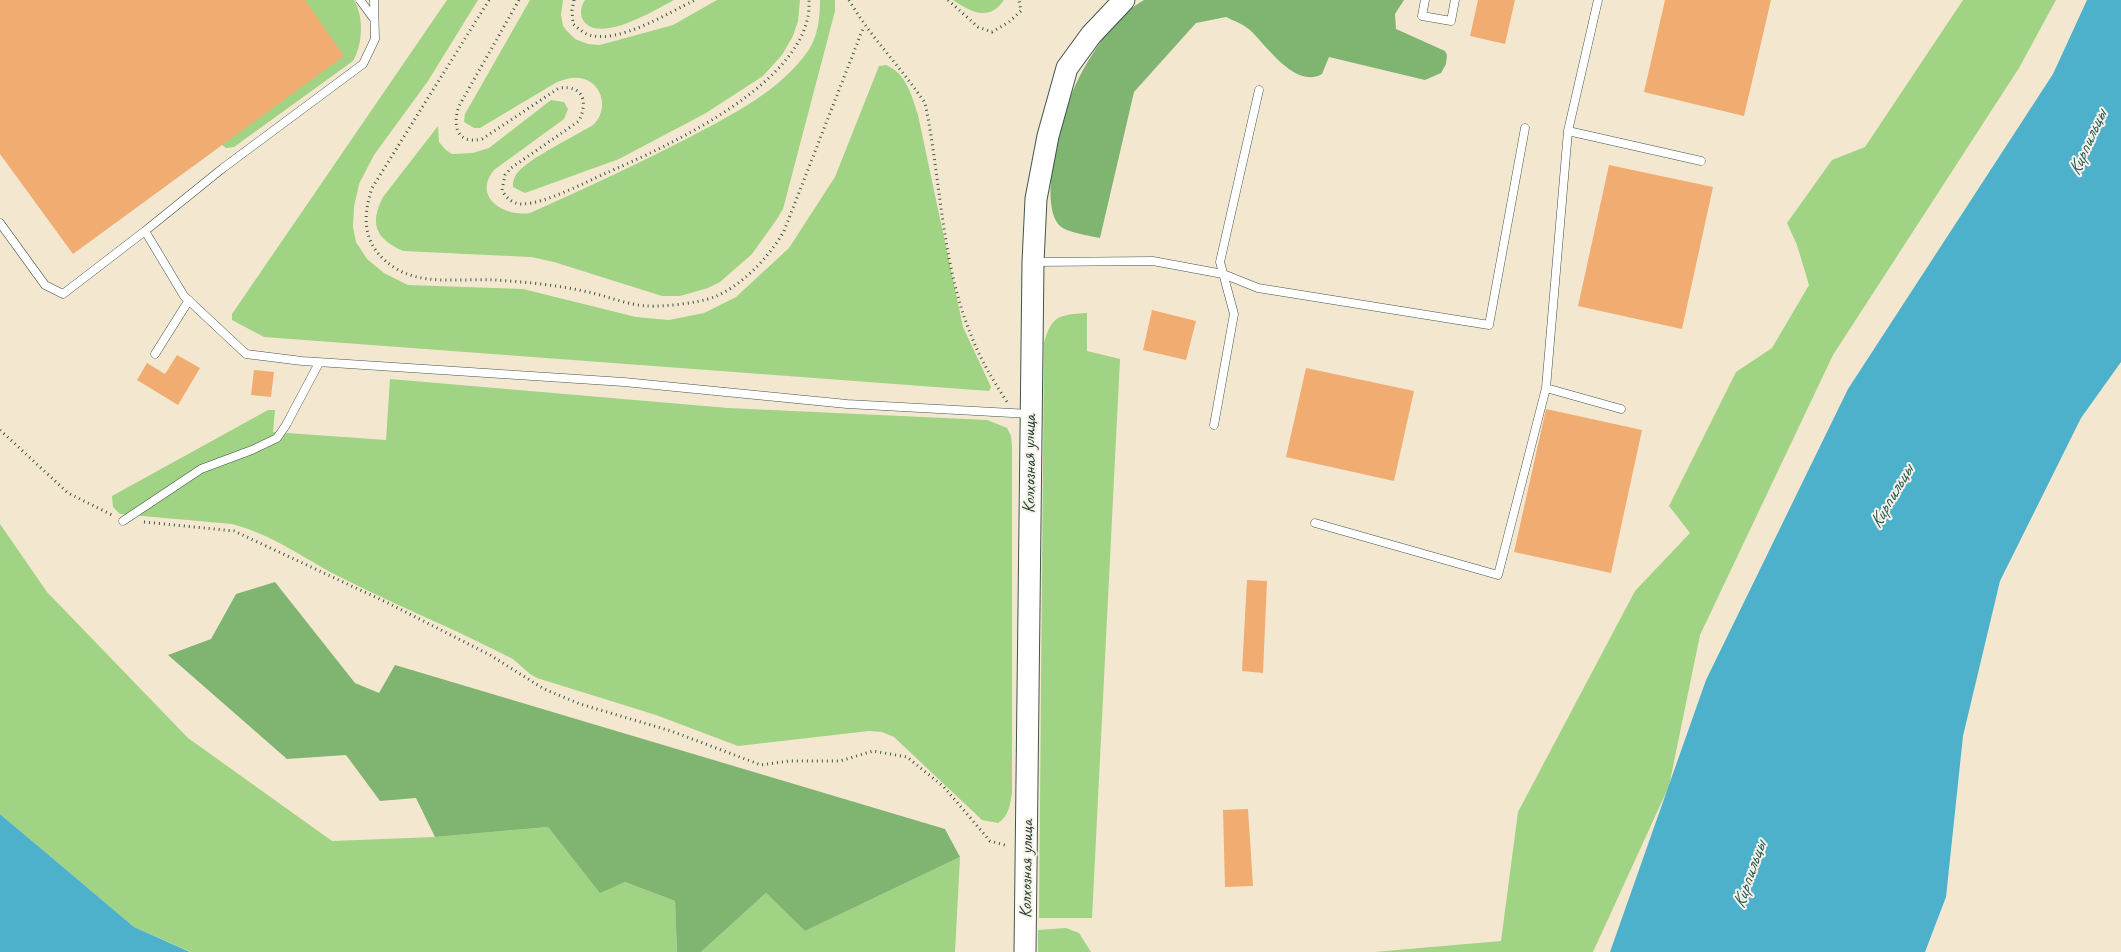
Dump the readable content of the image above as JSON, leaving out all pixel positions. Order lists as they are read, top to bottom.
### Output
{
  "streets": {
    "main road": ["Колхозная улица"]
  },
  "water": ["Кирпильцы"]
}
